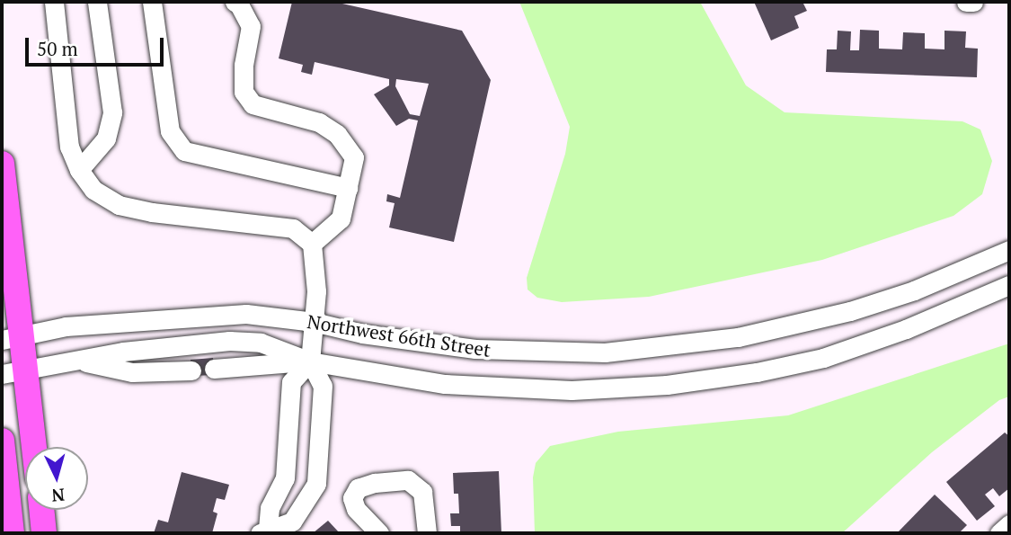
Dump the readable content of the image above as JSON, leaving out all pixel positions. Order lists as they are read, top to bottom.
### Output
{
  "streets": {
    "street": ["Northwest 66th Street"]
  },
  "scale_bar": "50 m",
  "north": "bottom"
}
